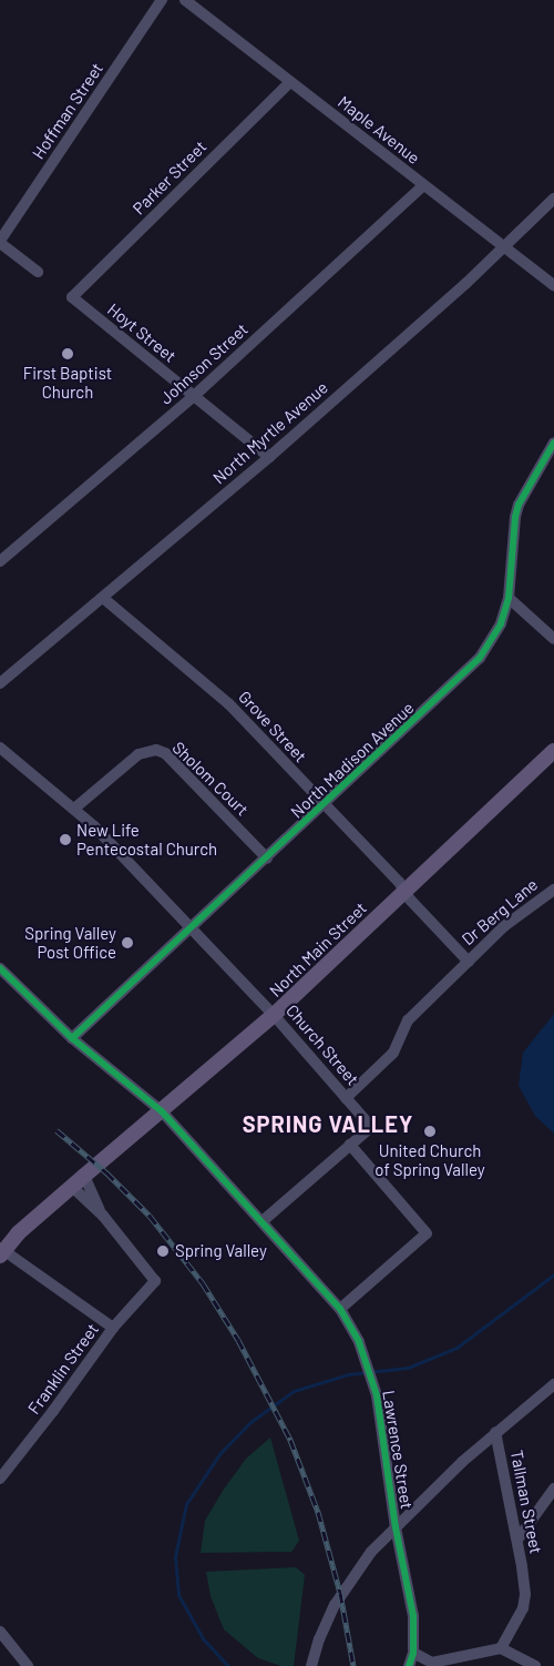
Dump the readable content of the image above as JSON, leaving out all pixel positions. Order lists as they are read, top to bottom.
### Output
{
  "streets": {
    "main road": ["North Main Street"],
    "street": [
      "Hoffman Street",
      "Maple Avenue",
      "Parker Street",
      "Hoyt Street",
      "Johnson Street",
      "North Myrtle Avenue",
      "Grove Street",
      "North Madison Avenue",
      "Sholom Court",
      "Dr Berg Lane",
      "Church Street",
      "Franklin Street",
      "Lawrence Street",
      "Tallman Street"
    ]
  },
  "crossings": [
    ["Maple Avenue", "Parker Street"],
    ["Maple Avenue", "Johnson Street"],
    ["Maple Avenue", "North Myrtle Avenue"],
    ["Parker Street", "Hoyt Street"],
    ["Hoyt Street", "Johnson Street"],
    ["Hoyt Street", "North Myrtle Avenue"],
    ["North Myrtle Avenue", "Grove Street"],
    ["Grove Street", "North Madison Avenue"],
    ["Grove Street", "Dr Berg Lane"],
    ["Grove Street", "North Main Street"],
    ["North Madison Avenue", "Sholom Court"],
    ["North Madison Avenue", "Church Street"],
    ["North Madison Avenue", "Lawrence Street"],
    ["Sholom Court", "Church Street"],
    ["Dr Berg Lane", "North Main Street"],
    ["Dr Berg Lane", "Church Street"],
    ["North Main Street", "Church Street"],
    ["North Main Street", "Lawrence Street"]
  ],
  "districts": ["SPRING VALLEY"],
  "places": [
    "First Baptist Church",
    "New Life Pentecostal Church",
    "Spring Valley Post Office",
    "United Church of Spring Valley",
    "Spring Valley"
  ]
}
